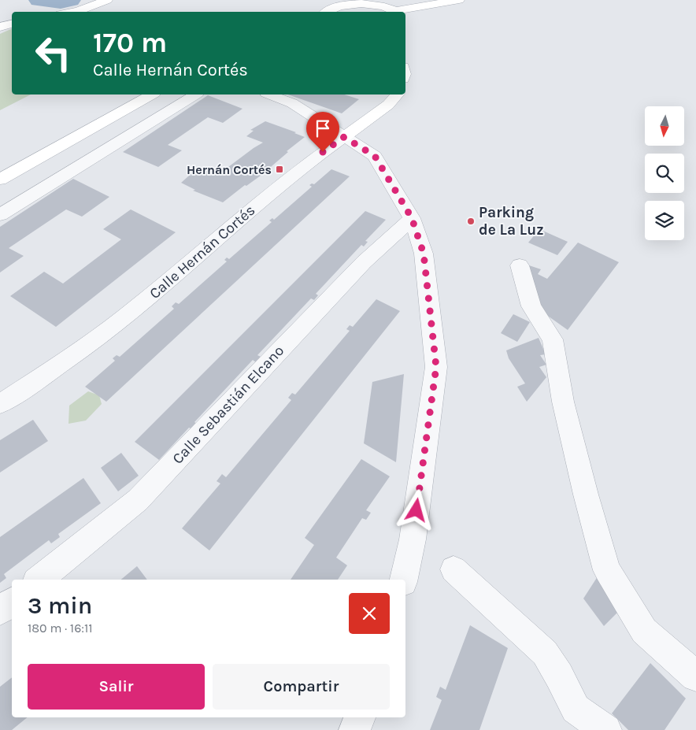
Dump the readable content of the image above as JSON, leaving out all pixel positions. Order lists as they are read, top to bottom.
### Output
{
  "streets": {
    "street": ["Calle Hernán Cortés", "Calle Sebastián Elcano"]
  },
  "places": {
    "transit": ["Hernán Cortés"],
    "other": ["Parking de La Luz"]
  },
  "north": "bottom",
  "page": {
    "turn": ["170 m", "Calle Hernán Cortés"],
    "heading": ["3 min", "180 m · 16:11"],
    "buttons": ["Salir", "Compartir"]
  }
}
